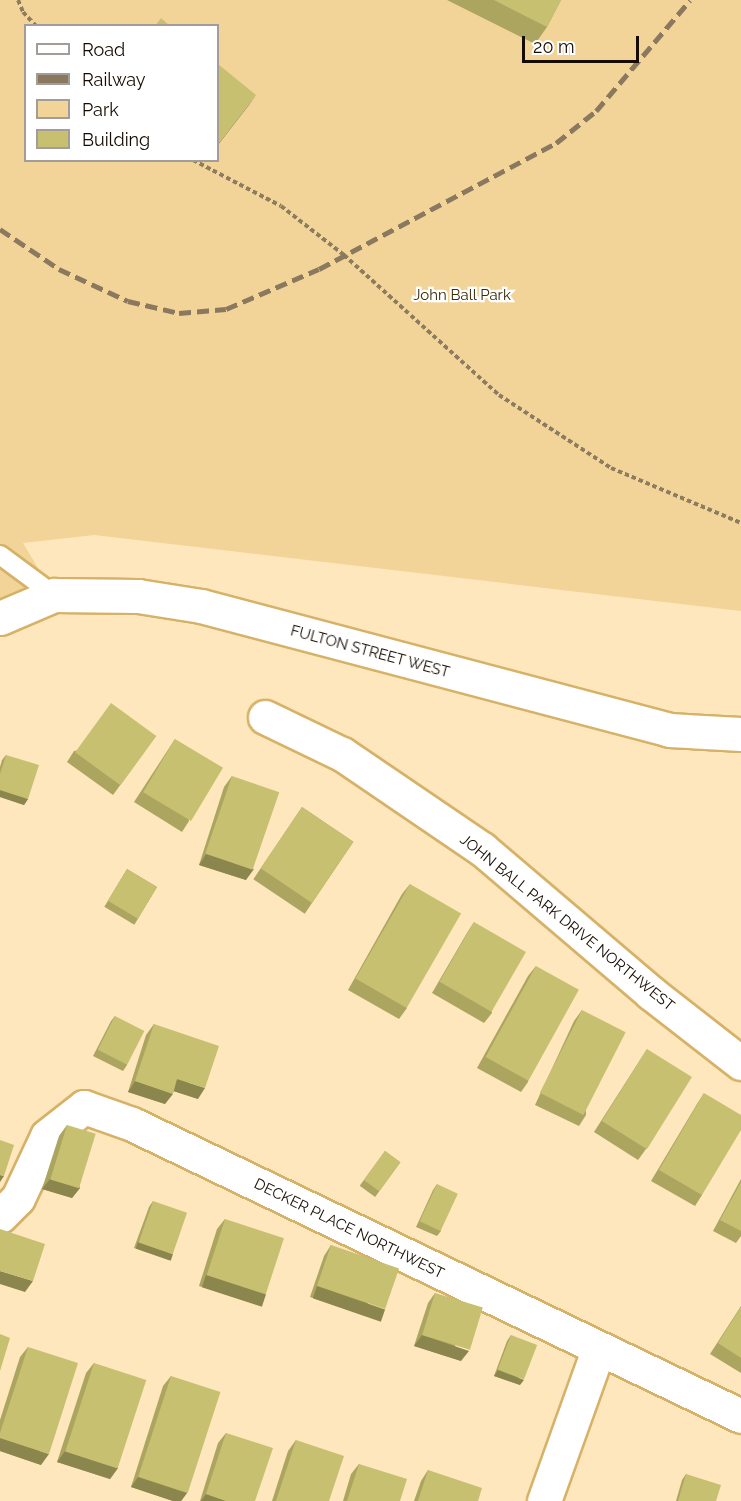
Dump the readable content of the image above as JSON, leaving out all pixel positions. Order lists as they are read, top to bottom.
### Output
{
  "streets": {
    "street": ["FULTON STREET WEST", "JOHN BALL PARK DRIVE NORTHWEST", "DECKER PLACE NORTHWEST"]
  },
  "parks": ["John Ball Park"],
  "legend": [
    "Road",
    "Railway",
    "Park",
    "Building"
  ],
  "scale_bar": "20 m"
}
